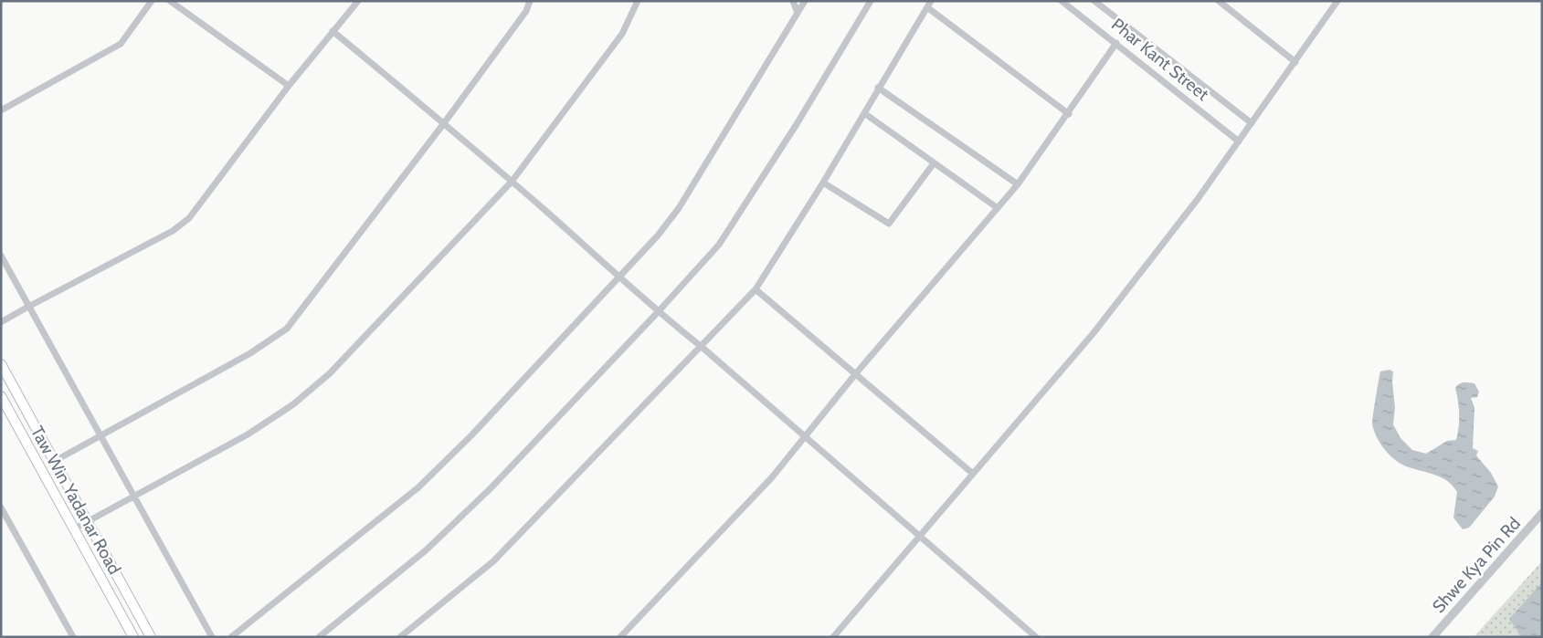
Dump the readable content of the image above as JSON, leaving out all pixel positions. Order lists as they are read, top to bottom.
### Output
{
  "streets": {
    "main road": ["Taw Win Yadanar Road"],
    "street": ["Phar Kant Street", "Shwe Kya Pin Rd"]
  }
}
